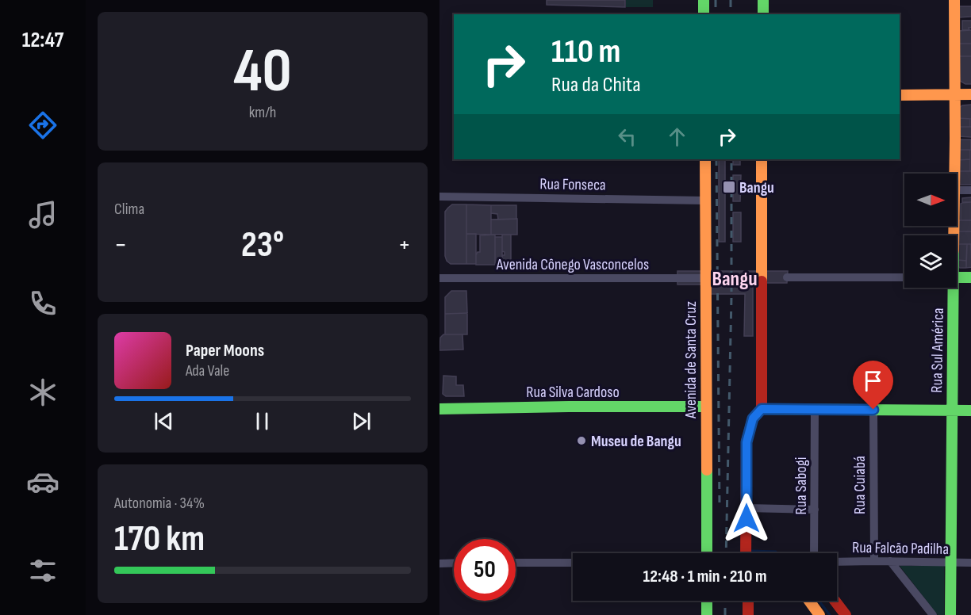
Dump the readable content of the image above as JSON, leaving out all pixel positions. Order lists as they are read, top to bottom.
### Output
{
  "streets": {
    "main road": ["Rua Sul América", "Avenida de Santa Cruz", "Rua Silva Cardoso"],
    "street": [
      "Rua Fonseca",
      "Avenida Cônego Vasconcelos",
      "Rua Cuiabá",
      "Rua Sabogi",
      "Rua Falcão Padilha"
    ]
  },
  "crossings": [
    ["Rua Fonseca", "Avenida de Santa Cruz"],
    ["Avenida Cônego Vasconcelos", "Avenida de Santa Cruz"],
    ["Rua Sul América", "Rua Falcão Padilha"],
    ["Avenida de Santa Cruz", "Rua Silva Cardoso"],
    ["Rua Cuiabá", "Rua Falcão Padilha"]
  ],
  "districts": ["Bangu"],
  "places": {
    "transit": ["Bangu"],
    "other": ["Museu de Bangu"]
  },
  "north": "right",
  "page": {
    "tabs": "12:47",
    "tile": [
      ["40", "km/h"],
      "Clima",
      ["Autonomia · 34%", "170 km"]
    ],
    "turn": ["110 m", "Rua da Chita"],
    "heat": ["−", "23°", "+"],
    "song": ["Paper Moons", "Ada Vale"],
    "limit": "50",
    "trip": "12:48 · 1 min · 210 m"
  }
}
